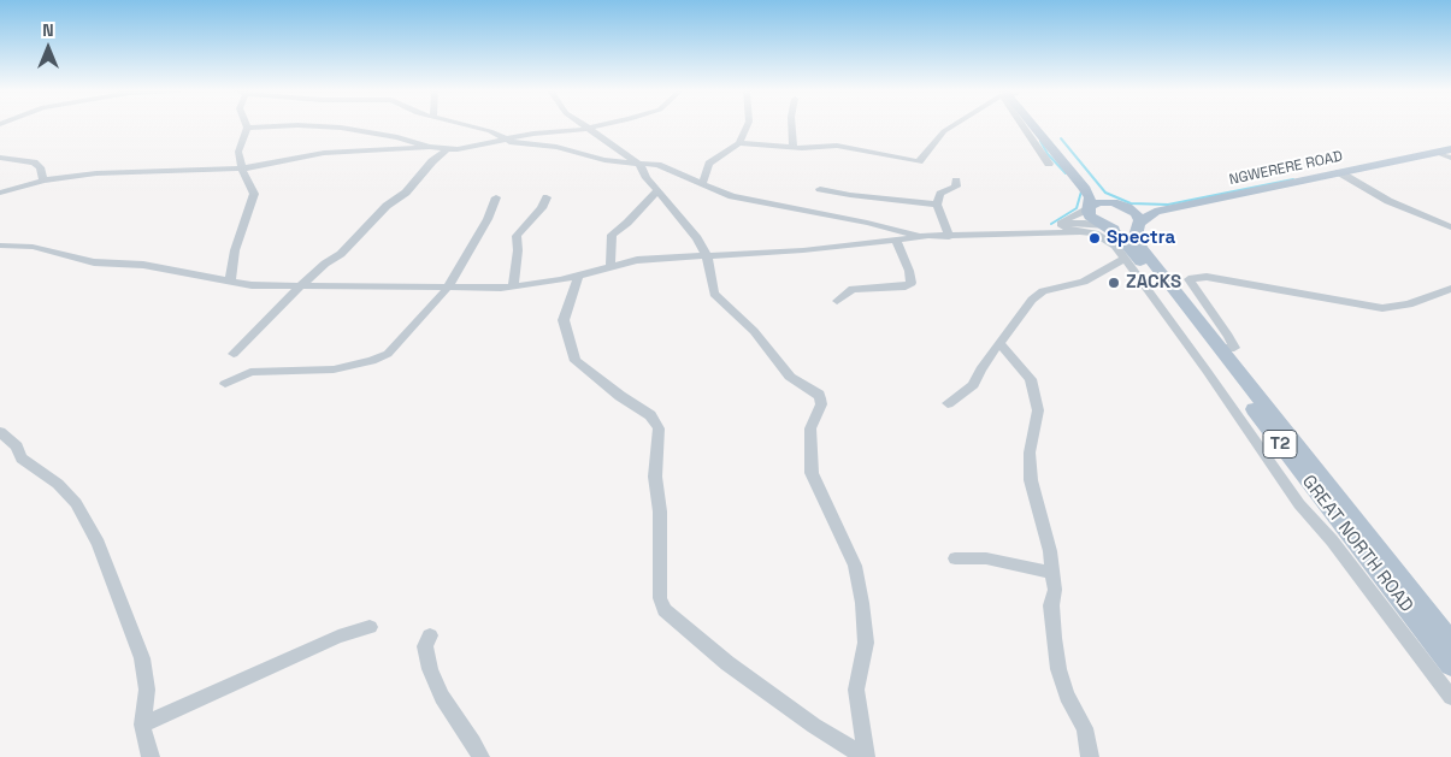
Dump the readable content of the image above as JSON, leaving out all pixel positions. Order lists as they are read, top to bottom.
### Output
{
  "streets": {
    "main road": ["NGWERERE ROAD", "T2", "GREAT NORTH ROAD"]
  },
  "places": ["Spectra", "ZACKS"],
  "north": "top"
}
